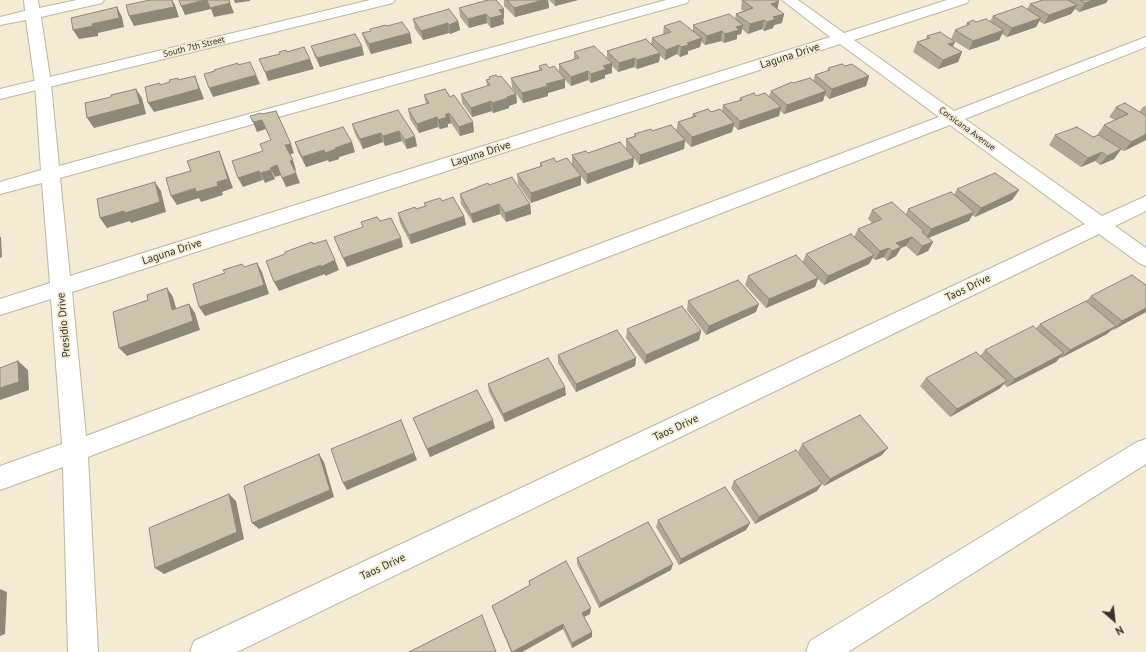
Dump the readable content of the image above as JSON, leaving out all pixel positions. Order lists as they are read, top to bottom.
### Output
{
  "streets": {
    "street": [
      "South 7th Street",
      "Laguna Drive",
      "Corsicana Avenue",
      "Taos Drive",
      "Presidio Drive"
    ]
  },
  "crossings": [
    ["South 7th Street", "Presidio Drive"],
    ["Laguna Drive", "Corsicana Avenue"],
    ["Laguna Drive", "Presidio Drive"],
    ["Corsicana Avenue", "Taos Drive"]
  ],
  "north": "bottom right"
}
